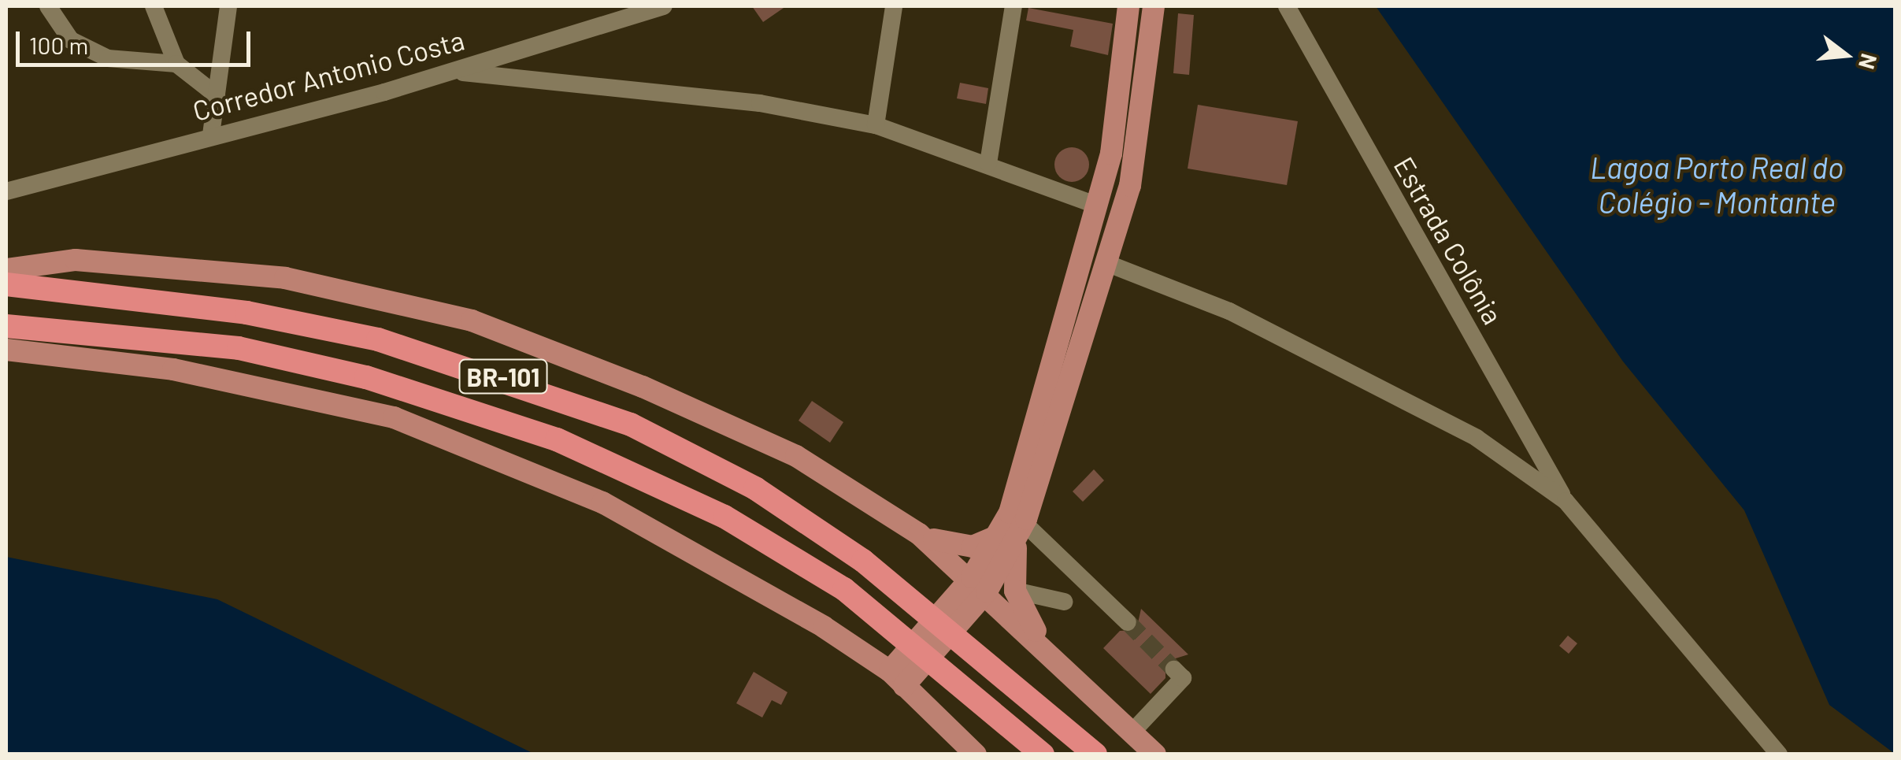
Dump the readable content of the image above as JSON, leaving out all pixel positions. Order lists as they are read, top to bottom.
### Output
{
  "streets": {
    "highway": ["BR-101"],
    "street": ["Corredor Antonio Costa", "Estrada Colônia"]
  },
  "water": ["Lagoa Porto Real do Colégio - Montante"],
  "scale_bar": "100 m",
  "north": "right"
}
